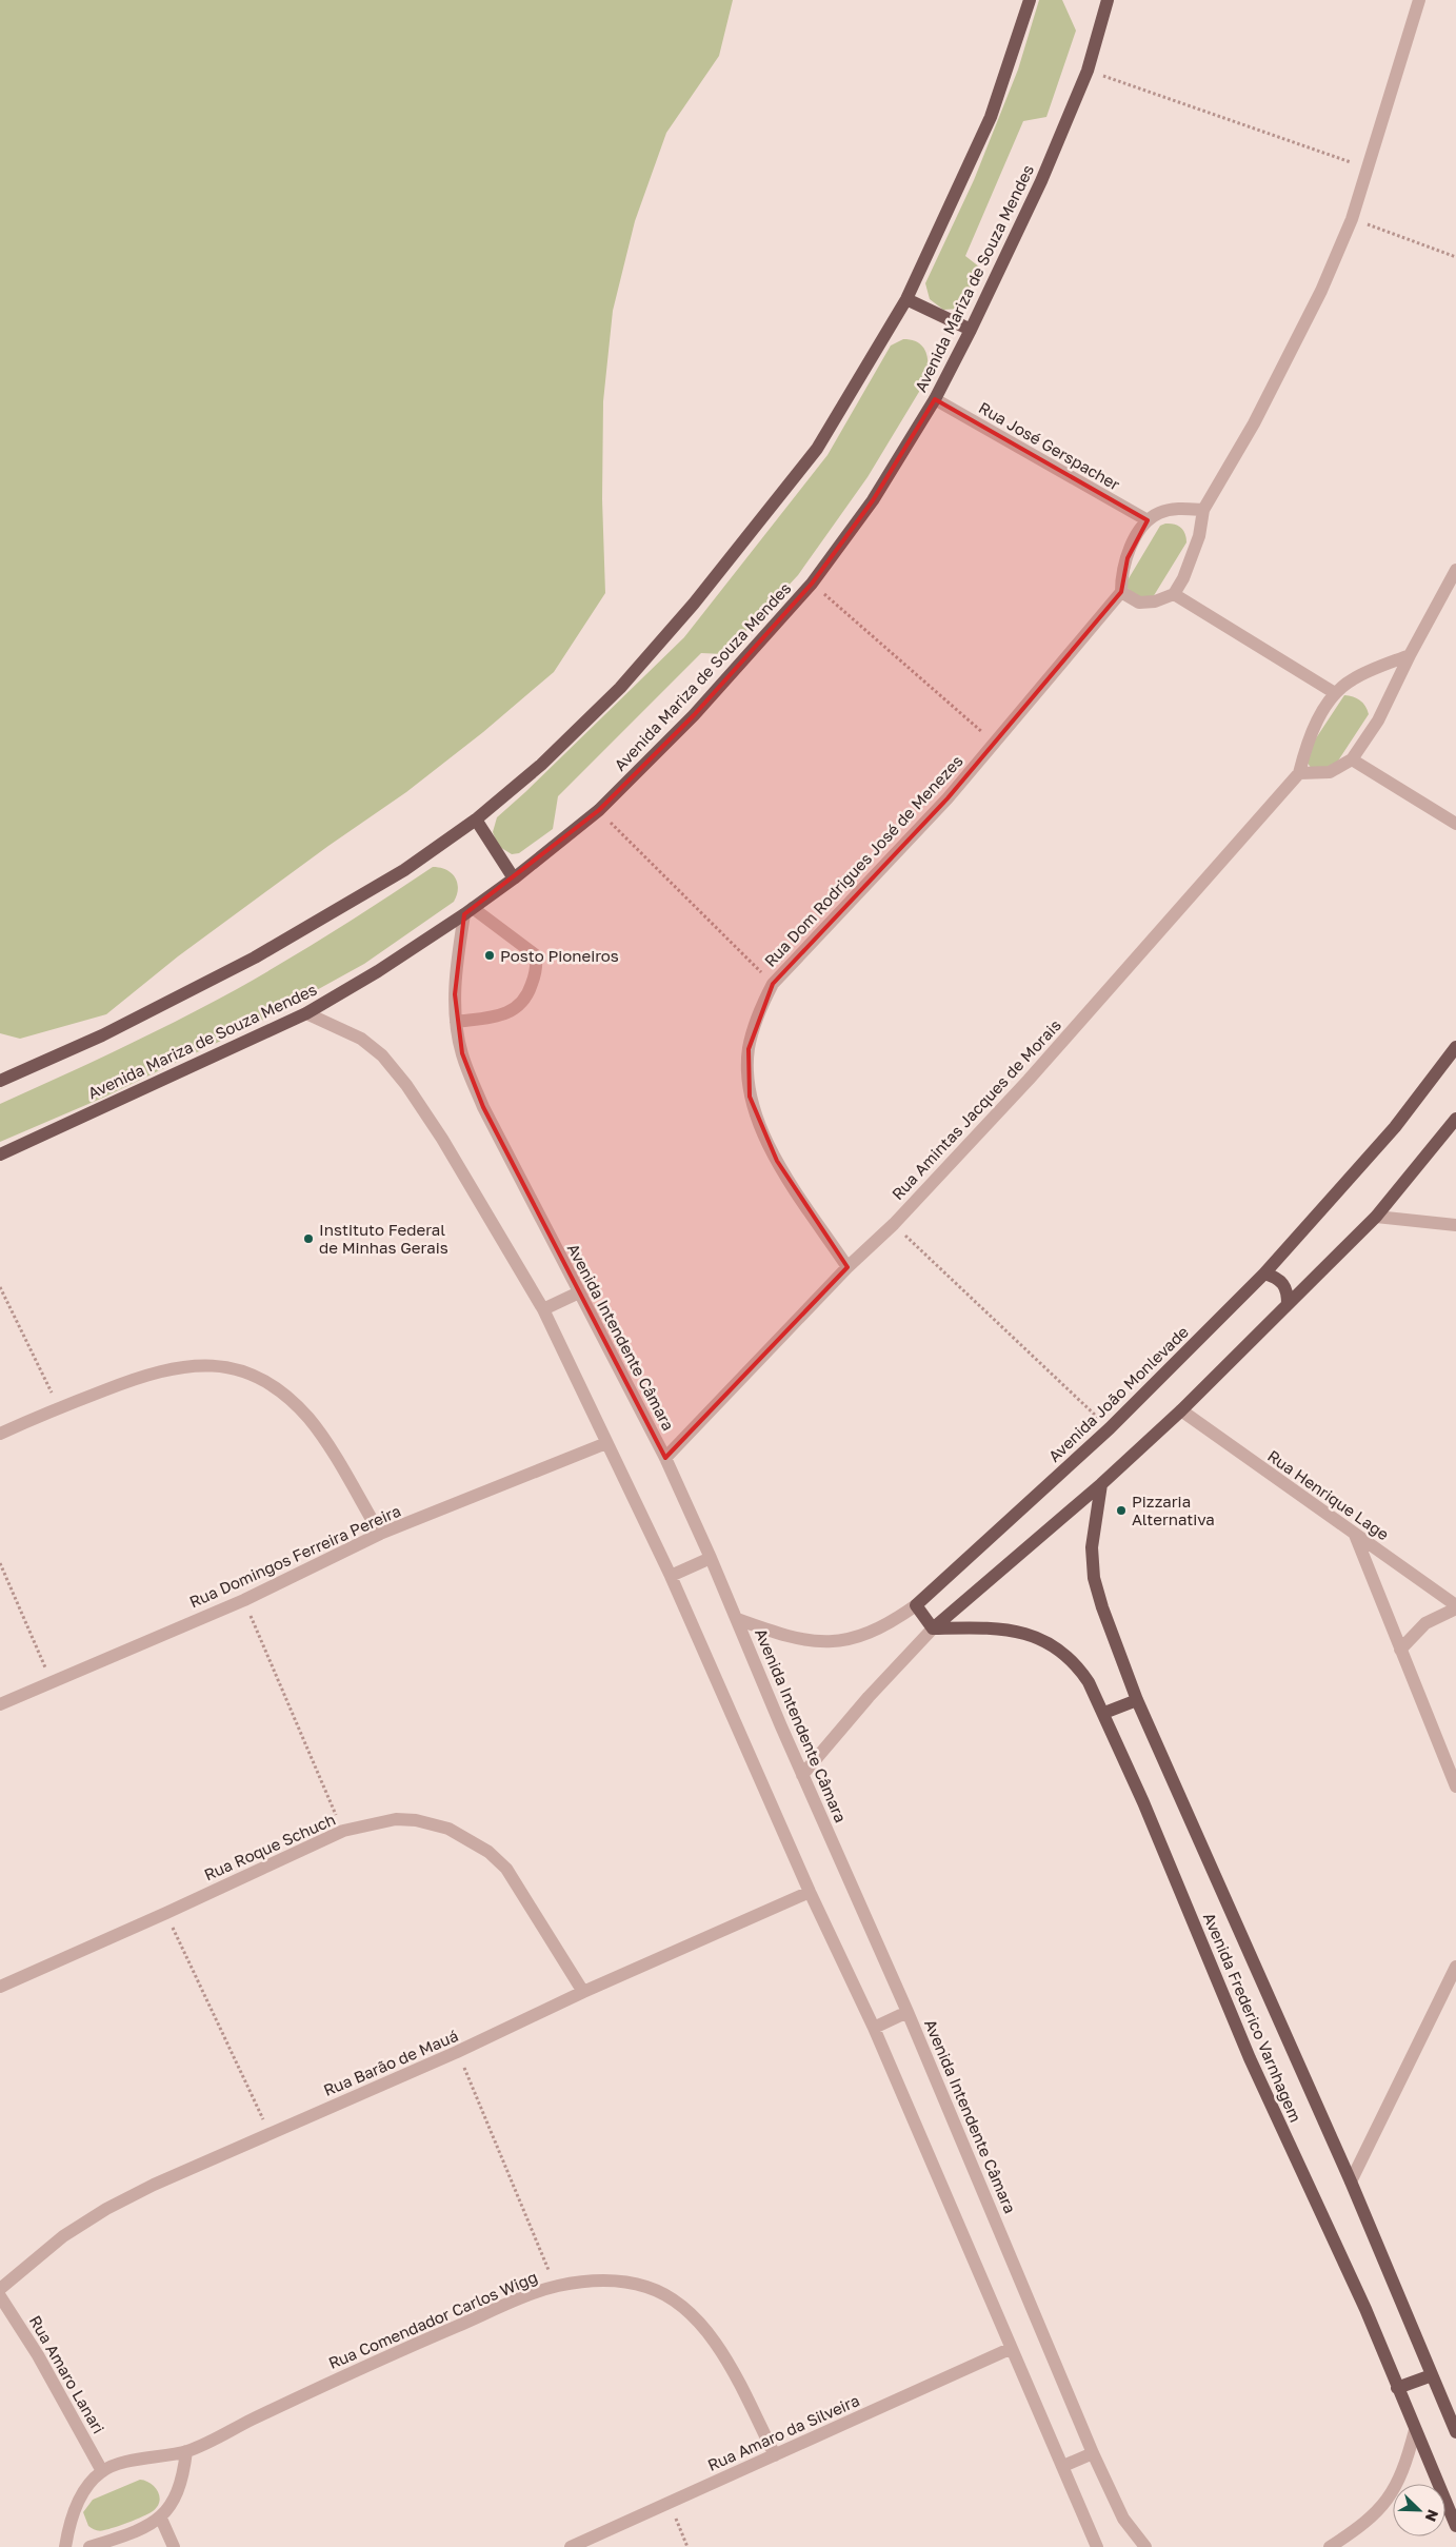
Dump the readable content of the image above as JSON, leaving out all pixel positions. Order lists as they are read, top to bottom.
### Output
{
  "streets": {
    "main road": ["Avenida Mariza de Souza Mendes", "Avenida João Monlevade", "Avenida Frederico Varnhagem"],
    "street": [
      "Rua José Gerspacher",
      "Rua Dom Rodrigues José de Menezes",
      "Rua Amintas Jacques de Morais",
      "Avenida Intendente Câmara",
      "Rua Henrique Lage",
      "Rua Domingos Ferreira Pereira",
      "Rua Roque Schuch",
      "Rua Barão de Mauá",
      "Rua Comendador Carlos Wigg",
      "Rua Amaro Lanari",
      "Rua Amaro da Silveira"
    ]
  },
  "crossings": [
    ["Avenida Mariza de Souza Mendes", "Rua José Gerspacher"],
    ["Avenida Mariza de Souza Mendes", "Avenida Intendente Câmara"],
    ["Rua Dom Rodrigues José de Menezes", "Rua Amintas Jacques de Morais"],
    ["Rua Amintas Jacques de Morais", "Avenida Intendente Câmara"],
    ["Avenida Intendente Câmara", "Avenida João Monlevade"],
    ["Rua Roque Schuch", "Rua Barão de Mauá"],
    ["Rua Comendador Carlos Wigg", "Rua Amaro Lanari"],
    ["Rua Comendador Carlos Wigg", "Rua Amaro da Silveira"]
  ],
  "places": ["Posto Pioneiros", "Instituto Federal de Minhas Gerais", "Pizzaria Alternativa"],
  "north": "bottom right"
}
